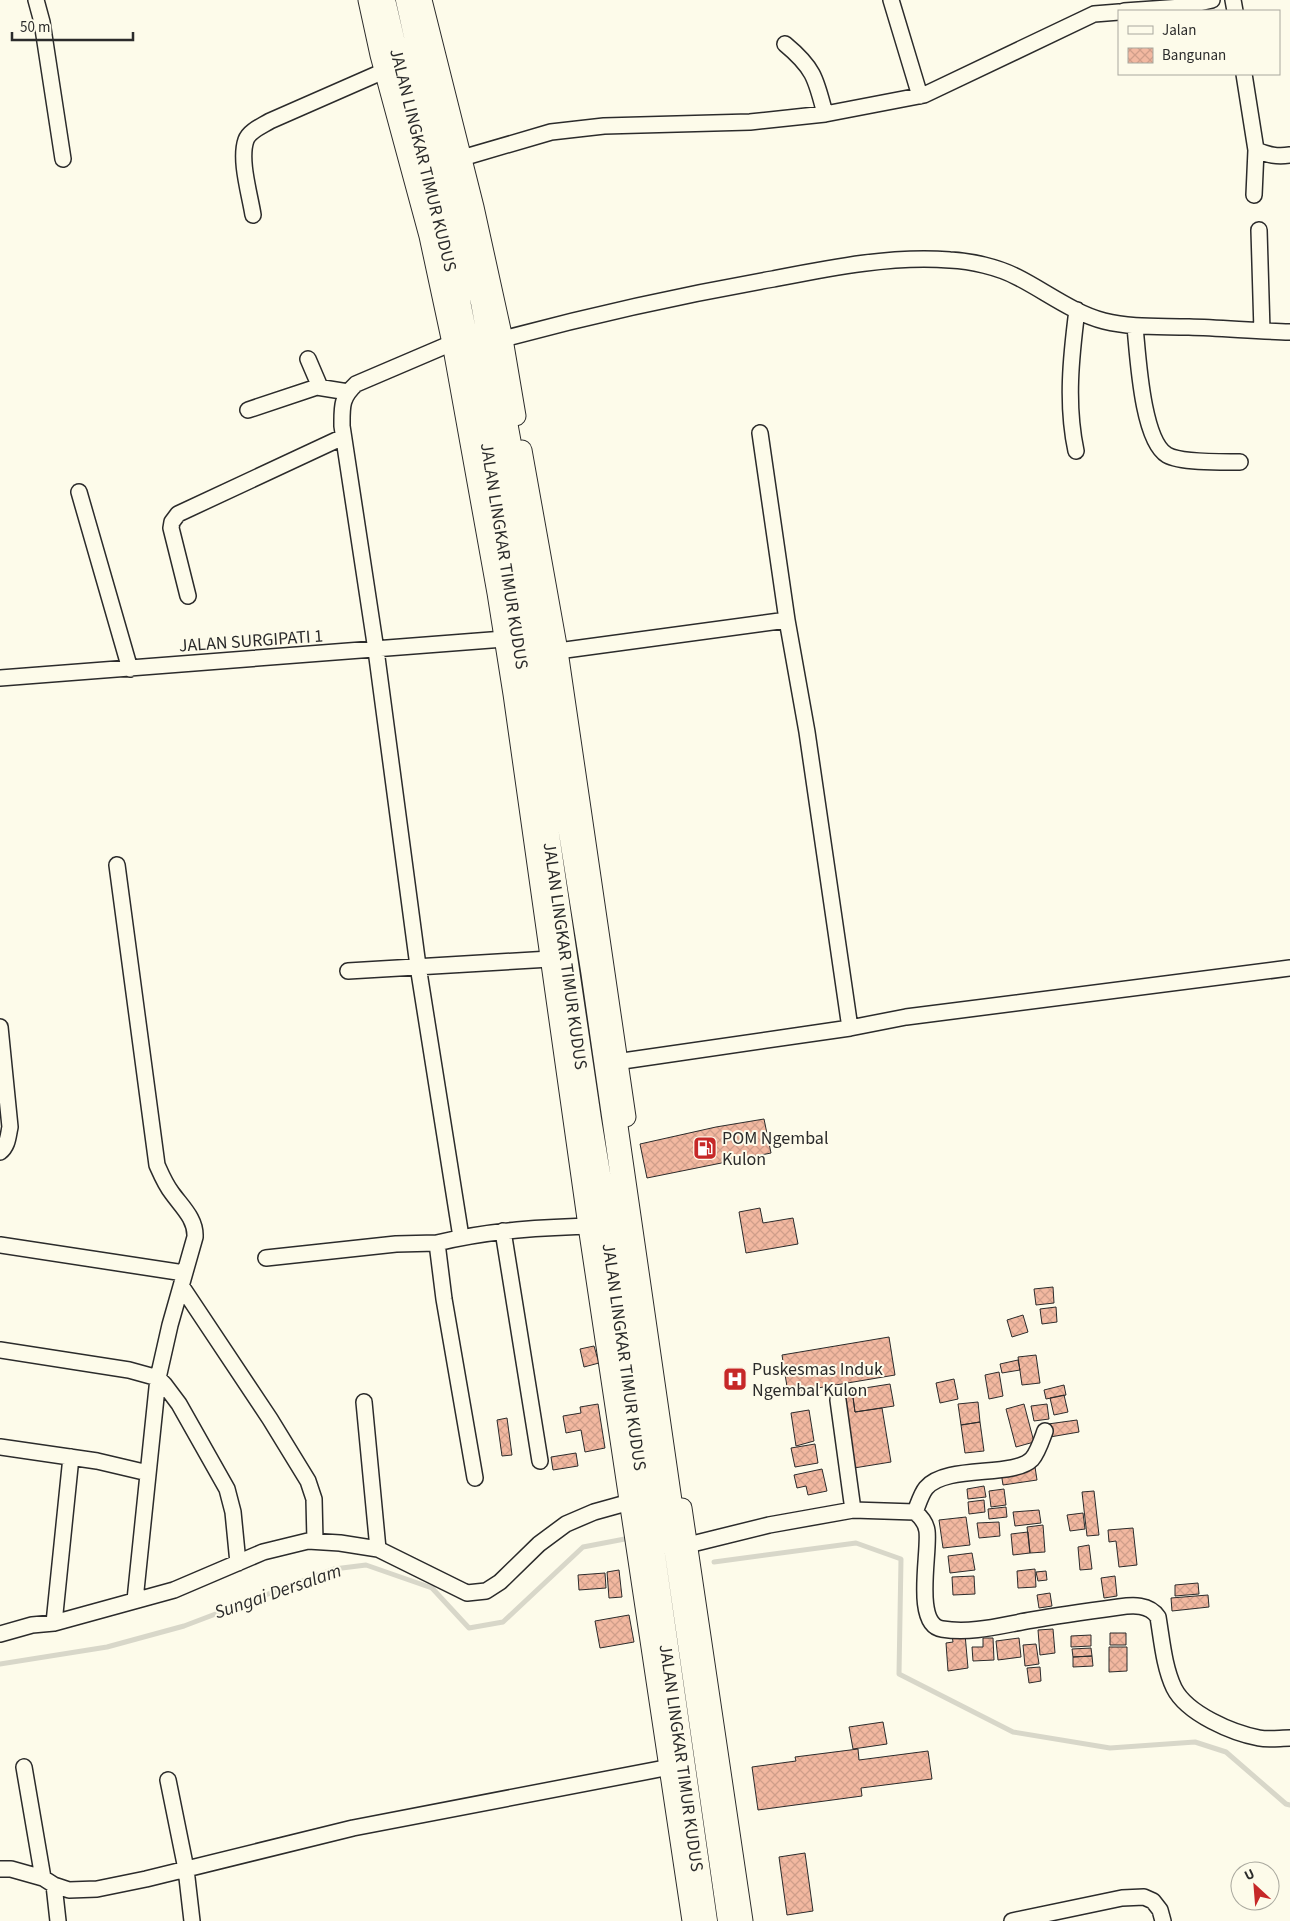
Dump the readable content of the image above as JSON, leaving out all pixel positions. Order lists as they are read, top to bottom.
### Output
{
  "streets": {
    "highway": ["JALAN LINGKAR TIMUR KUDUS"],
    "street": ["JALAN SURGIPATI 1"]
  },
  "water": ["Sungai Dersalam"],
  "places": {
    "fuel station": ["POM Ngembal Kulon"],
    "hospital": ["Puskesmas Induk Ngembal Kulon"]
  },
  "legend": ["Jalan", "Bangunan"],
  "scale_bar": "50 m",
  "north": "top left"
}
